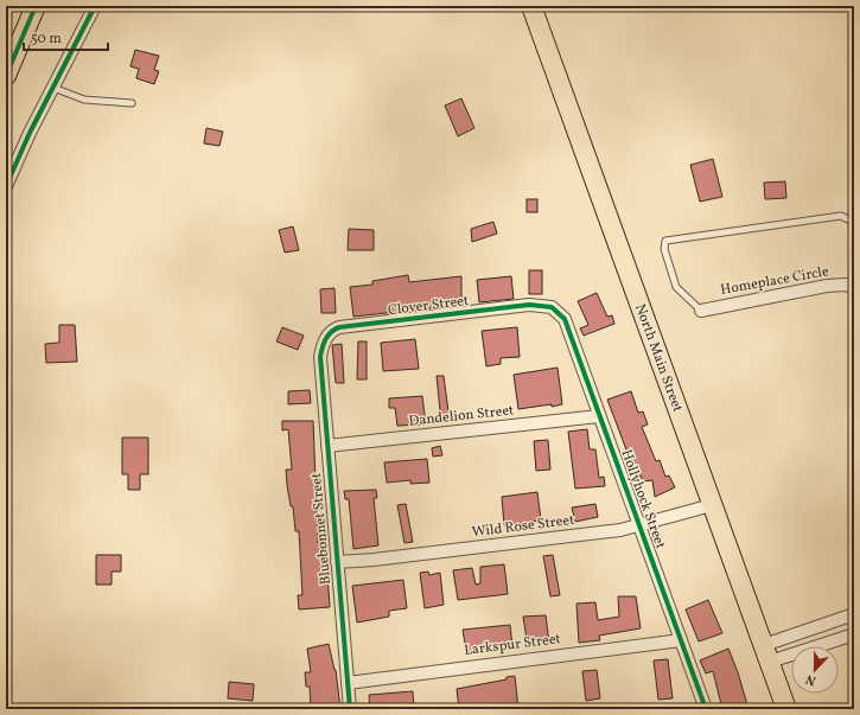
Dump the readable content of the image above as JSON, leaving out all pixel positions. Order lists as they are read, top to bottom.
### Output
{
  "streets": {
    "main road": ["North Main Street"],
    "street": [
      "Homeplace Circle",
      "Clover Street",
      "Dandelion Street",
      "Hollyhock Street",
      "Wild Rose Street",
      "Bluebonnet Street",
      "Larkspur Street"
    ]
  },
  "crossings": [
    ["Clover Street", "Hollyhock Street"],
    ["Clover Street", "Bluebonnet Street"],
    ["North Main Street", "Wild Rose Street"],
    ["Dandelion Street", "Hollyhock Street"],
    ["Dandelion Street", "Bluebonnet Street"],
    ["Hollyhock Street", "Wild Rose Street"],
    ["Hollyhock Street", "Larkspur Street"],
    ["Wild Rose Street", "Bluebonnet Street"],
    ["Bluebonnet Street", "Larkspur Street"]
  ],
  "scale_bar": "50 m",
  "north": "bottom"
}
